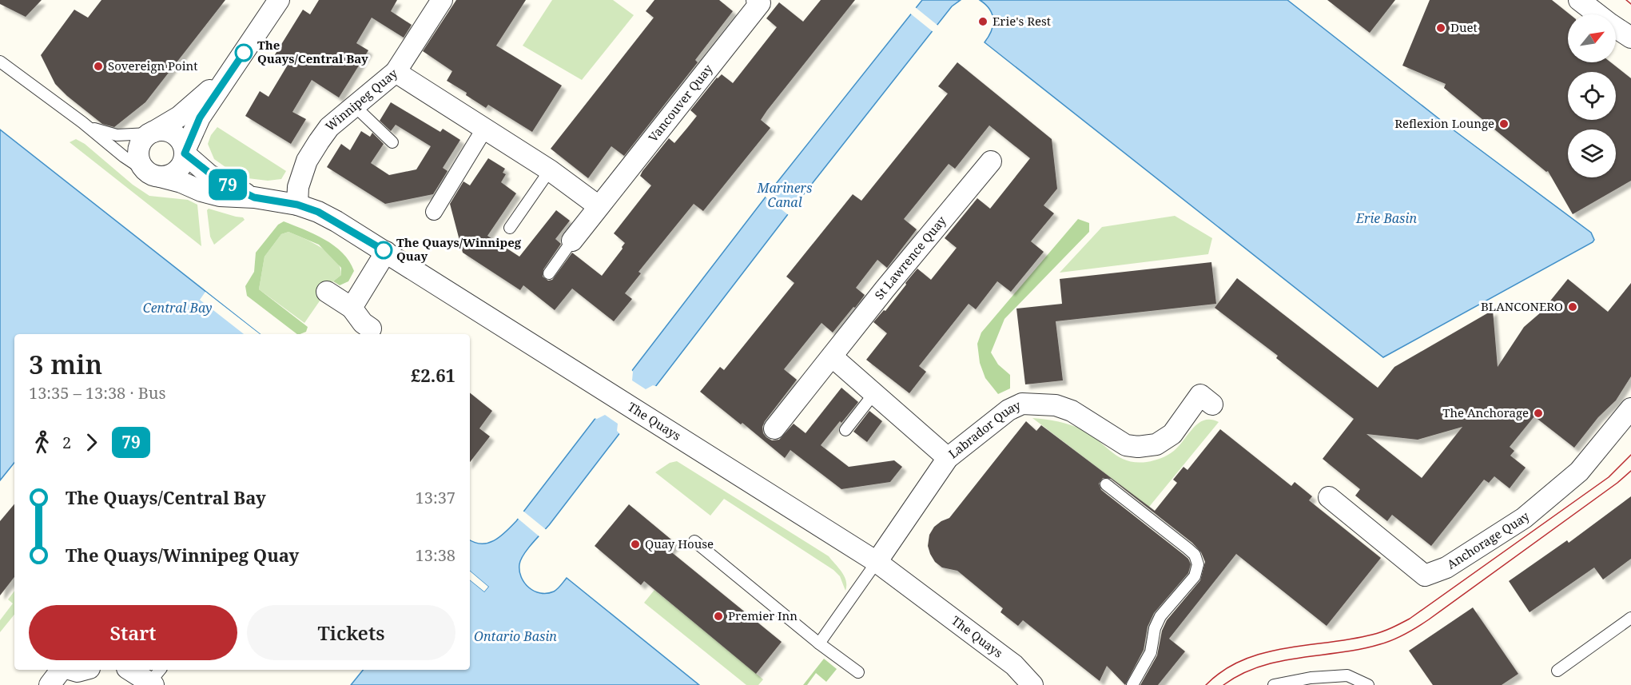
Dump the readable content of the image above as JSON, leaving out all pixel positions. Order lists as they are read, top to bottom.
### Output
{
  "streets": {
    "street": [
      "Winnipeg Quay",
      "Vancouver Quay",
      "St Lawrence Quay",
      "The Quays",
      "Labrador Quay",
      "Anchorage Quay"
    ]
  },
  "crossings": [
    ["Winnipeg Quay", "The Quays"],
    ["The Quays", "Labrador Quay"]
  ],
  "water": [
    "Mariners Canal",
    "Erie Basin",
    "Central Bay",
    "Ontario Basin"
  ],
  "places": [
    "Erie's Rest",
    "Duet",
    "The Quays/Central Bay",
    "Sovereign Point",
    "Reflexion Lounge",
    "The Quays/Winnipeg Quay",
    "BLANCONERO",
    "The Anchorage",
    "Quay House",
    "Premier Inn"
  ],
  "lines": ["bus line 79"],
  "north": "top right",
  "page": {
    "on_map": "79",
    "heading": ["3 min", "13:35 – 13:38 · Bus", "£2.61"],
    "legs": ["2", "79"],
    "list": [
      {
        "name": "The Quays/Central Bay",
        "value": "13:37"
      },
      {
        "name": "The Quays/Winnipeg Quay",
        "value": "13:38"
      }
    ],
    "buttons": ["Start", "Tickets"]
  }
}
